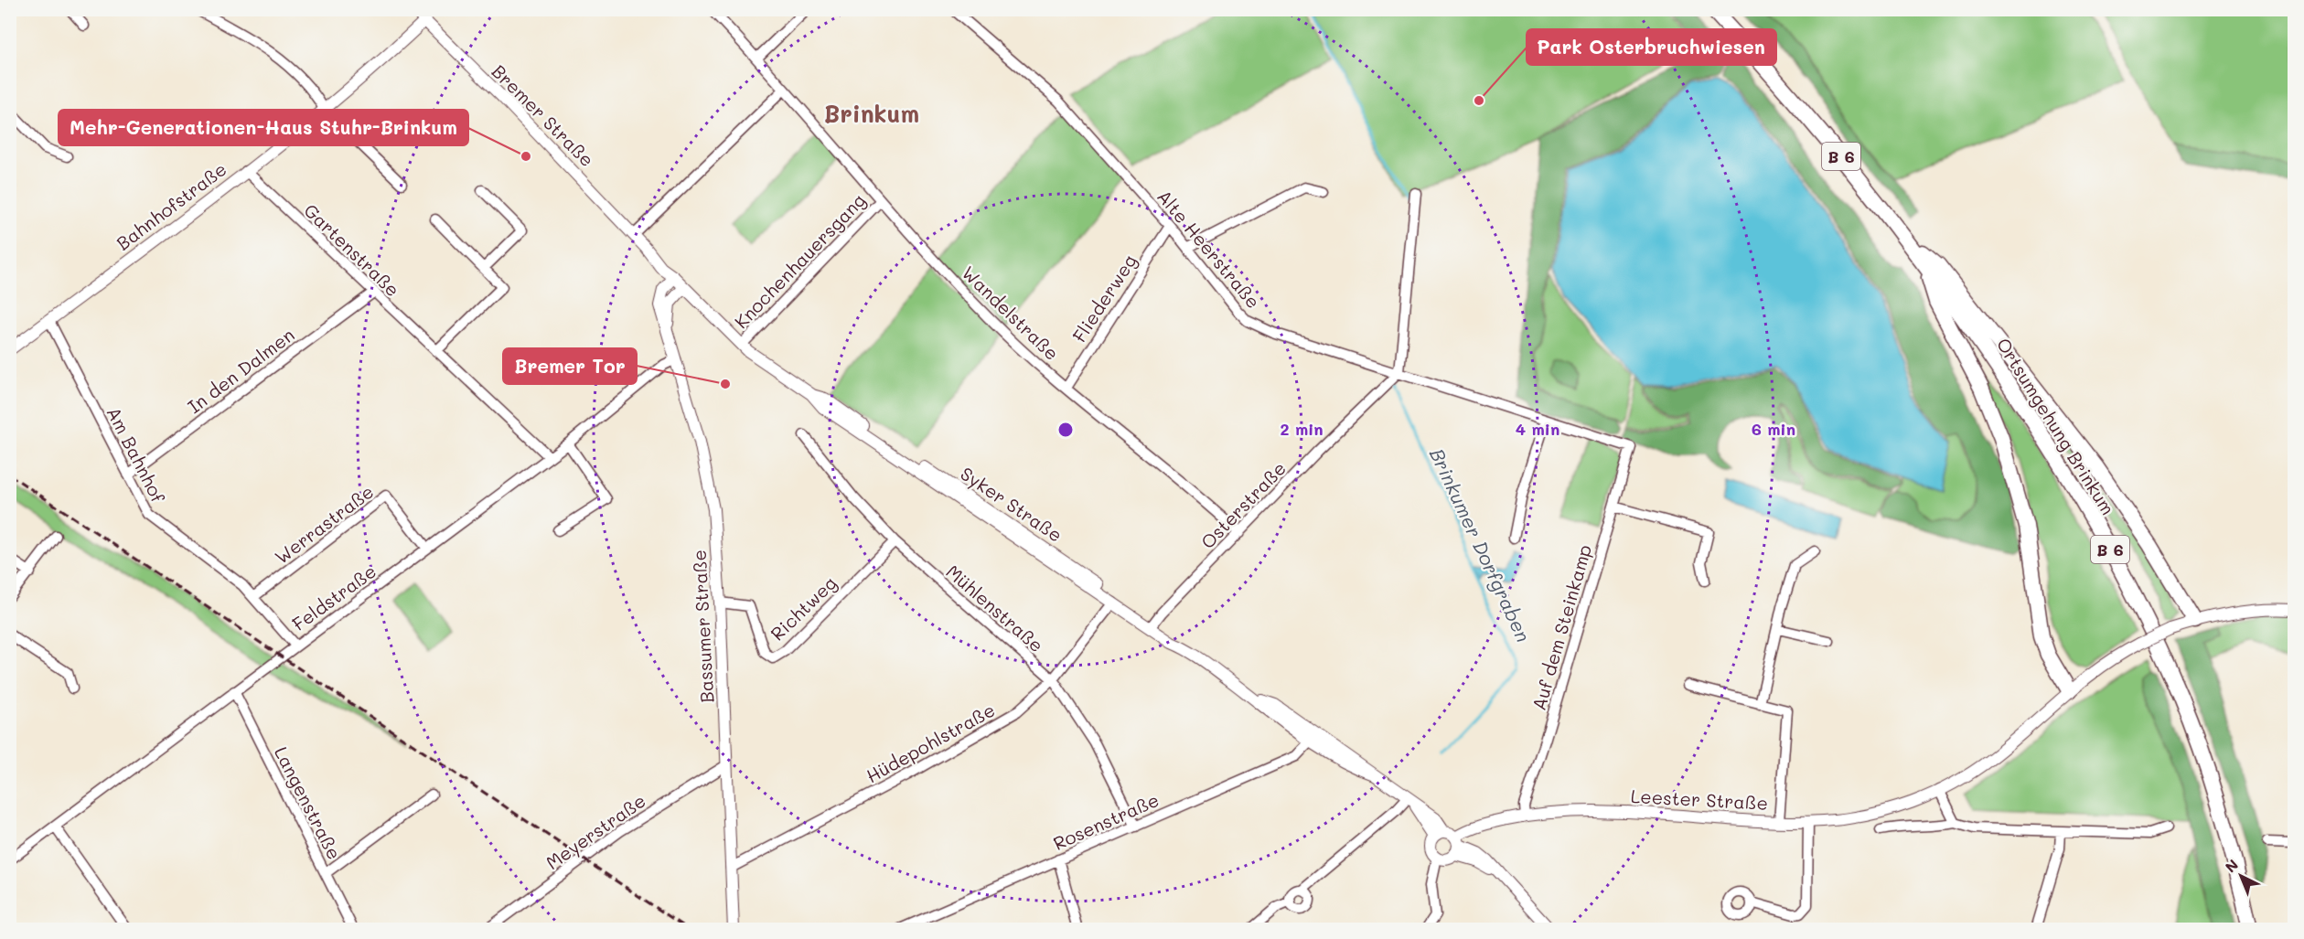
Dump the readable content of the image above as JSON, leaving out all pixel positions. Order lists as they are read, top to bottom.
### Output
{
  "streets": {
    "highway": ["B 6", "Ortsumgehung Brinkum"],
    "street": [
      "Bremer Straße",
      "Bahnhofstraße",
      "Alte Heerstraße",
      "Gartenstraße",
      "Knochenhauersgang",
      "Fliederweg",
      "Wandelstraße",
      "In den Dalmen",
      "Am Bahnhof",
      "Syker Straße",
      "Osterstraße",
      "Werrastraße",
      "Feldstraße",
      "Richtweg",
      "Mühlenstraße",
      "Bassumer Straße",
      "Auf dem Steinkamp",
      "Hüdepohlstraße",
      "Leester Straße",
      "Langenstraße",
      "Rosenstraße",
      "Meyerstraße"
    ]
  },
  "crossings": [
    ["Bremer Straße", "Bahnhofstraße"],
    ["Bremer Straße", "Syker Straße"],
    ["Bremer Straße", "Bassumer Straße"],
    ["B 6", "Ortsumgehung Brinkum"],
    ["B 6", "Leester Straße"],
    ["Bahnhofstraße", "Gartenstraße"],
    ["Bahnhofstraße", "Am Bahnhof"],
    ["Alte Heerstraße", "Fliederweg"],
    ["Alte Heerstraße", "Osterstraße"],
    ["Alte Heerstraße", "Auf dem Steinkamp"],
    ["Gartenstraße", "In den Dalmen"],
    ["Gartenstraße", "Feldstraße"],
    ["Knochenhauersgang", "Wandelstraße"],
    ["Knochenhauersgang", "Syker Straße"],
    ["Fliederweg", "Wandelstraße"],
    ["Wandelstraße", "Osterstraße"],
    ["In den Dalmen", "Am Bahnhof"],
    ["Am Bahnhof", "Werrastraße"],
    ["Am Bahnhof", "Feldstraße"],
    ["Syker Straße", "Osterstraße"],
    ["Syker Straße", "Bassumer Straße"],
    ["Syker Straße", "Hüdepohlstraße"],
    ["Syker Straße", "Rosenstraße"],
    ["Werrastraße", "Feldstraße"],
    ["Feldstraße", "Bassumer Straße"],
    ["Feldstraße", "Langenstraße"],
    ["Richtweg", "Mühlenstraße"],
    ["Richtweg", "Bassumer Straße"],
    ["Mühlenstraße", "Hüdepohlstraße"],
    ["Mühlenstraße", "Rosenstraße"],
    ["Bassumer Straße", "Hüdepohlstraße"],
    ["Bassumer Straße", "Meyerstraße"],
    ["Auf dem Steinkamp", "Leester Straße"]
  ],
  "districts": ["Brinkum"],
  "water": ["Brinkumer Dorfgraben"],
  "places": ["Park Osterbruchwiesen", "Mehr-Generationen-Haus Stuhr-Brinkum", "Bremer Tor"],
  "north": "top left",
  "rings": ["2 min", "4 min", "6 min"]
}
